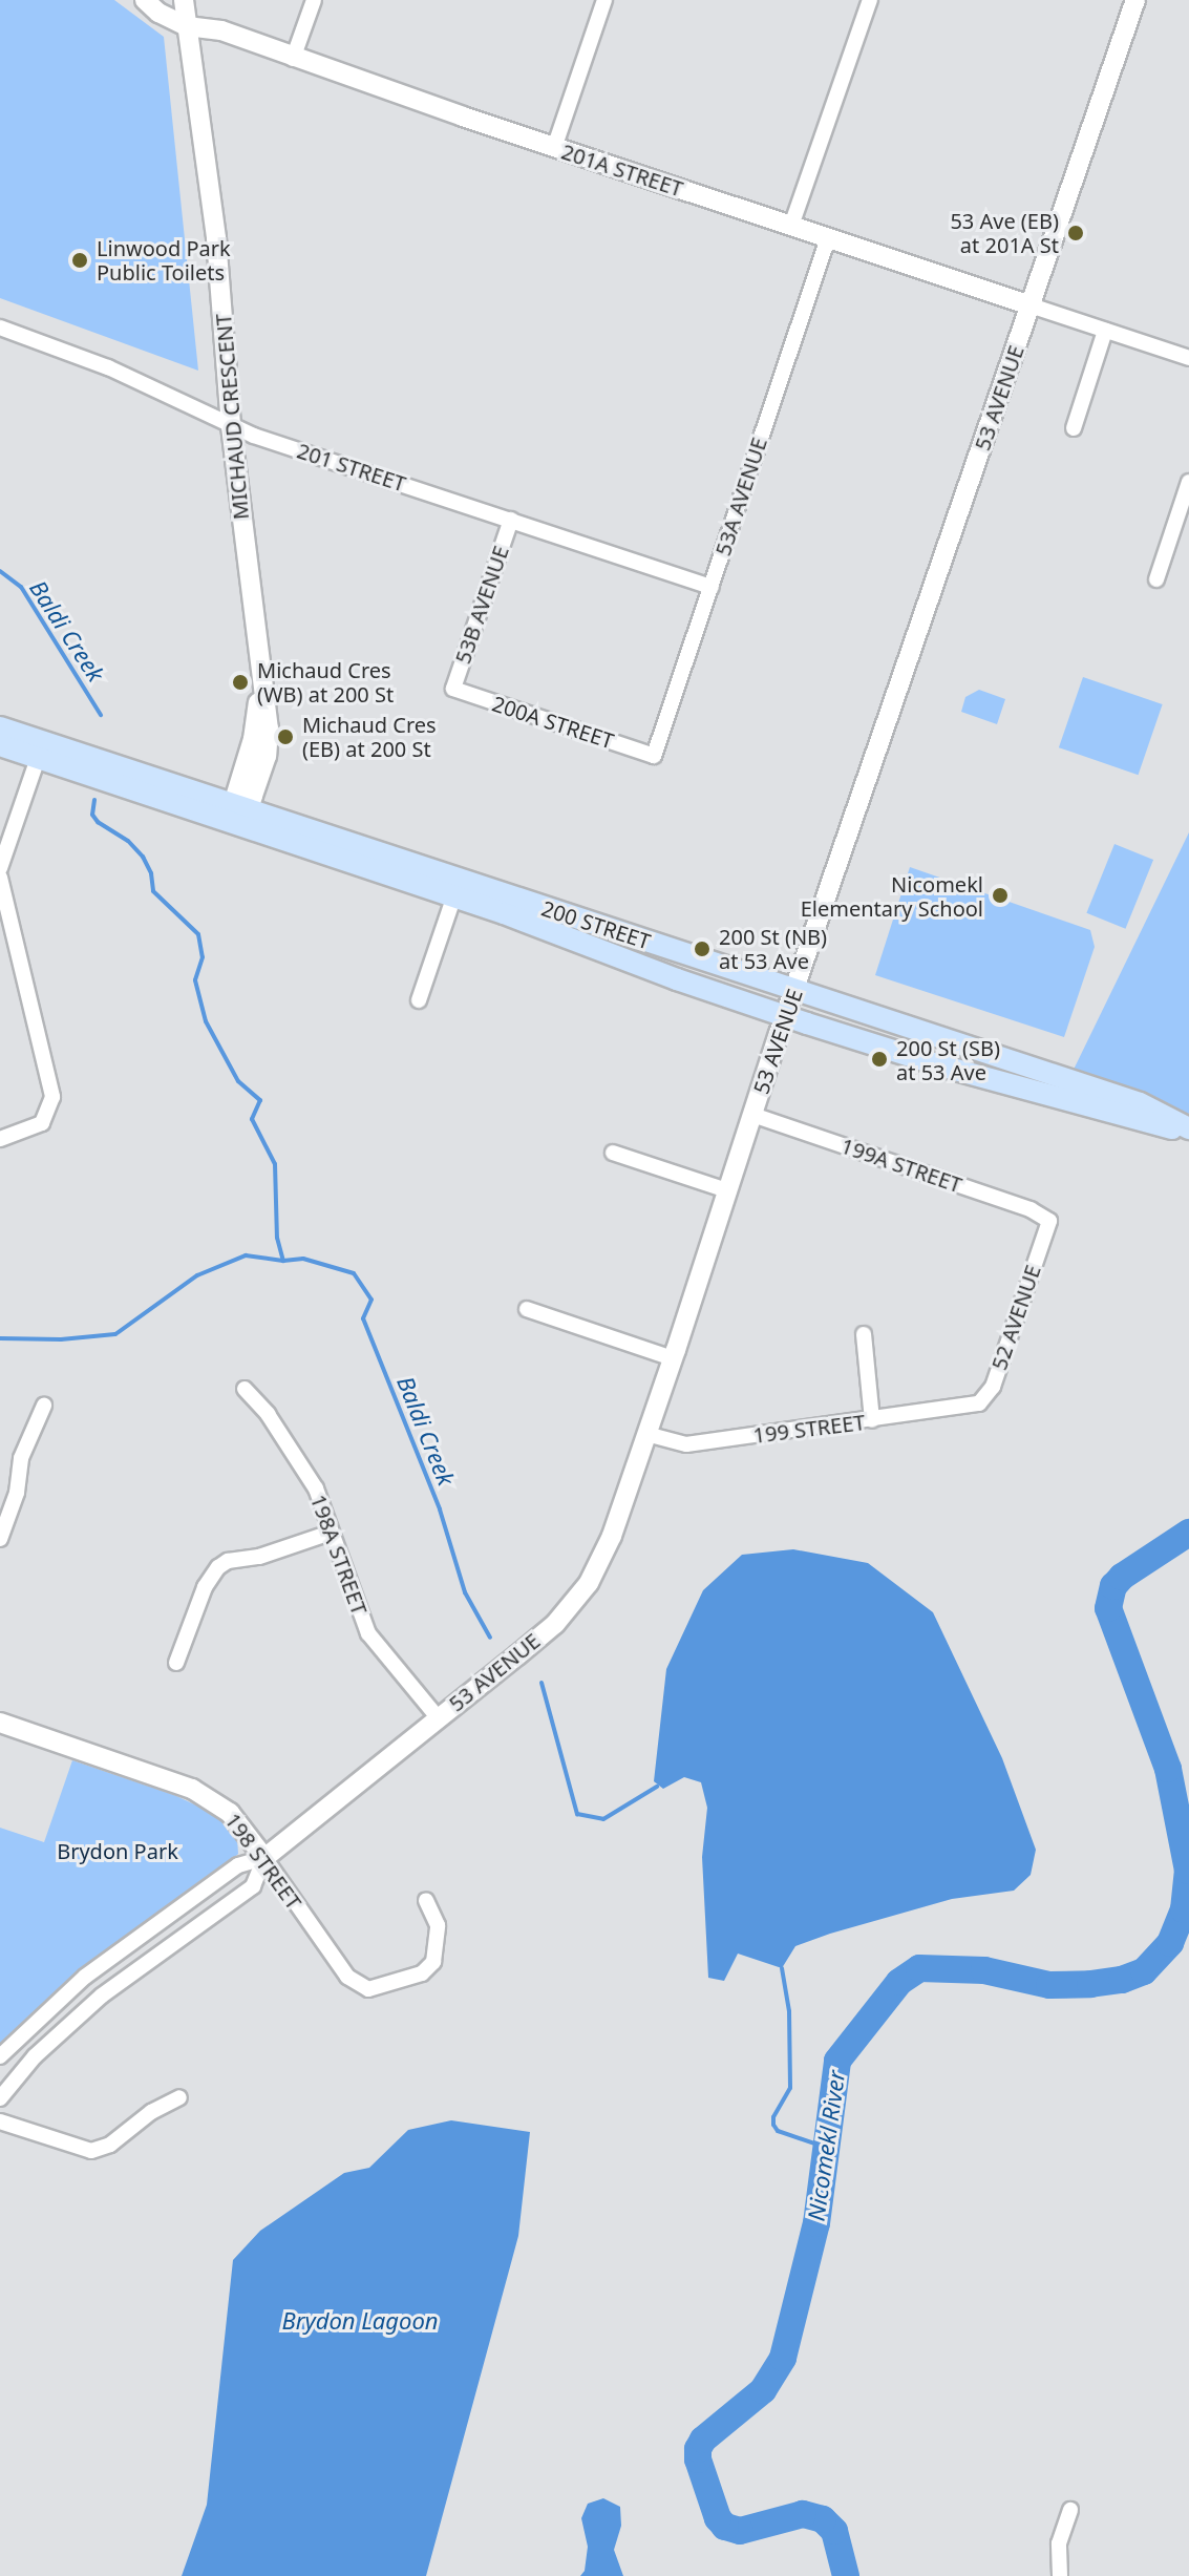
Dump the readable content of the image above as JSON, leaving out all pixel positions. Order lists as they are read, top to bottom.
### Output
{
  "streets": {
    "main road": ["200 STREET"],
    "street": [
      "201A STREET",
      "53 AVENUE",
      "MICHAUD CRESCENT",
      "201 STREET",
      "53A AVENUE",
      "53B AVENUE",
      "200A STREET",
      "199A STREET",
      "52 AVENUE",
      "199 STREET",
      "198A STREET",
      "198 STREET"
    ]
  },
  "crossings": [
    ["201A STREET", "53 AVENUE"],
    ["201A STREET", "MICHAUD CRESCENT"],
    ["201A STREET", "53A AVENUE"],
    ["53 AVENUE", "200 STREET"],
    ["53 AVENUE", "199A STREET"],
    ["53 AVENUE", "199 STREET"],
    ["53 AVENUE", "198A STREET"],
    ["53 AVENUE", "198 STREET"],
    ["MICHAUD CRESCENT", "201 STREET"],
    ["MICHAUD CRESCENT", "200 STREET"],
    ["201 STREET", "53A AVENUE"],
    ["201 STREET", "53B AVENUE"],
    ["53A AVENUE", "200A STREET"],
    ["53B AVENUE", "200A STREET"],
    ["199A STREET", "52 AVENUE"],
    ["52 AVENUE", "199 STREET"]
  ],
  "water": ["Baldi Creek", "Nicomekl River", "Brydon Lagoon"],
  "parks": ["Brydon Park"],
  "places": [
    "53 Ave (EB) at 201A St",
    "Linwood Park Public Toilets",
    "Michaud Cres (WB) at 200 St",
    "Michaud Cres (EB) at 200 St",
    "Nicomekl Elementary School",
    "200 St (NB) at 53 Ave",
    "200 St (SB) at 53 Ave"
  ]
}
